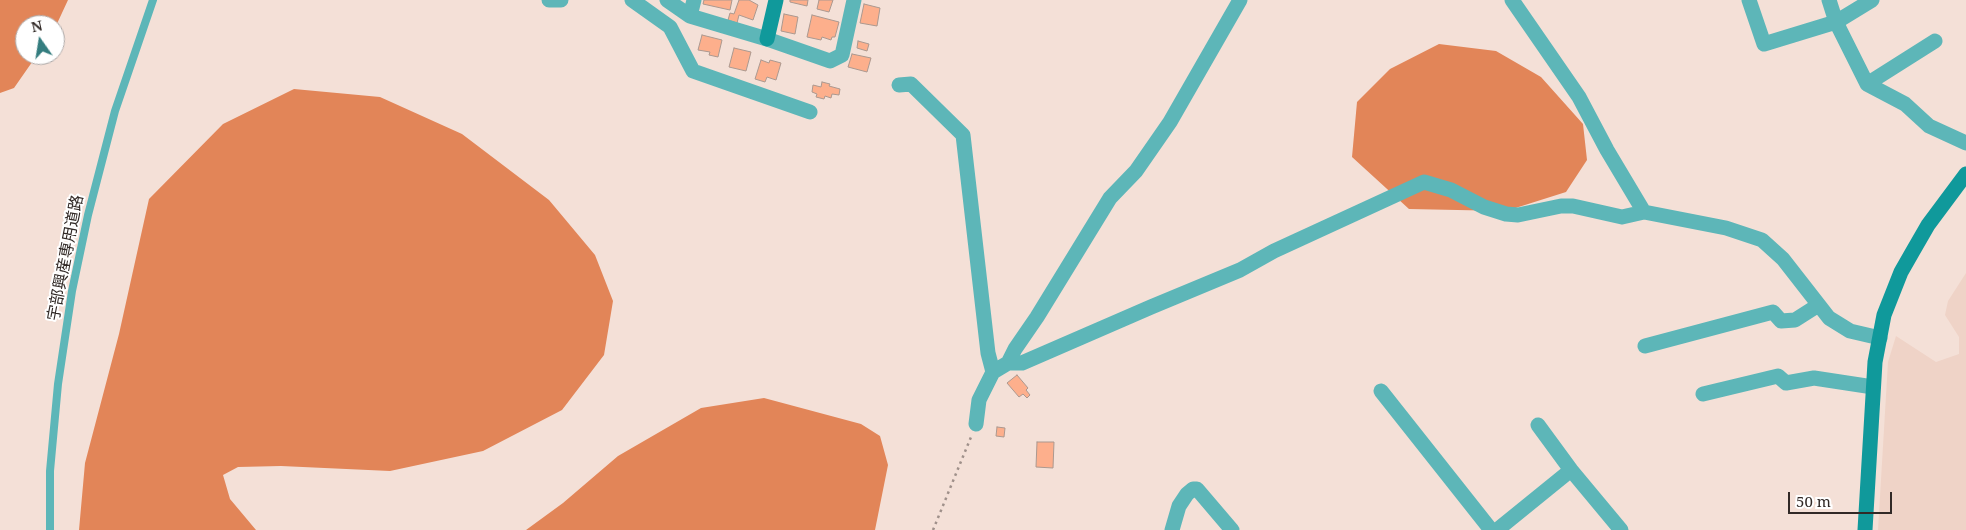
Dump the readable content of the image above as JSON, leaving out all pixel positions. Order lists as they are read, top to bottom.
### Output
{
  "streets": {
    "lane": ["宇部興産専用道路"]
  },
  "scale_bar": "50 m",
  "north": "top"
}
